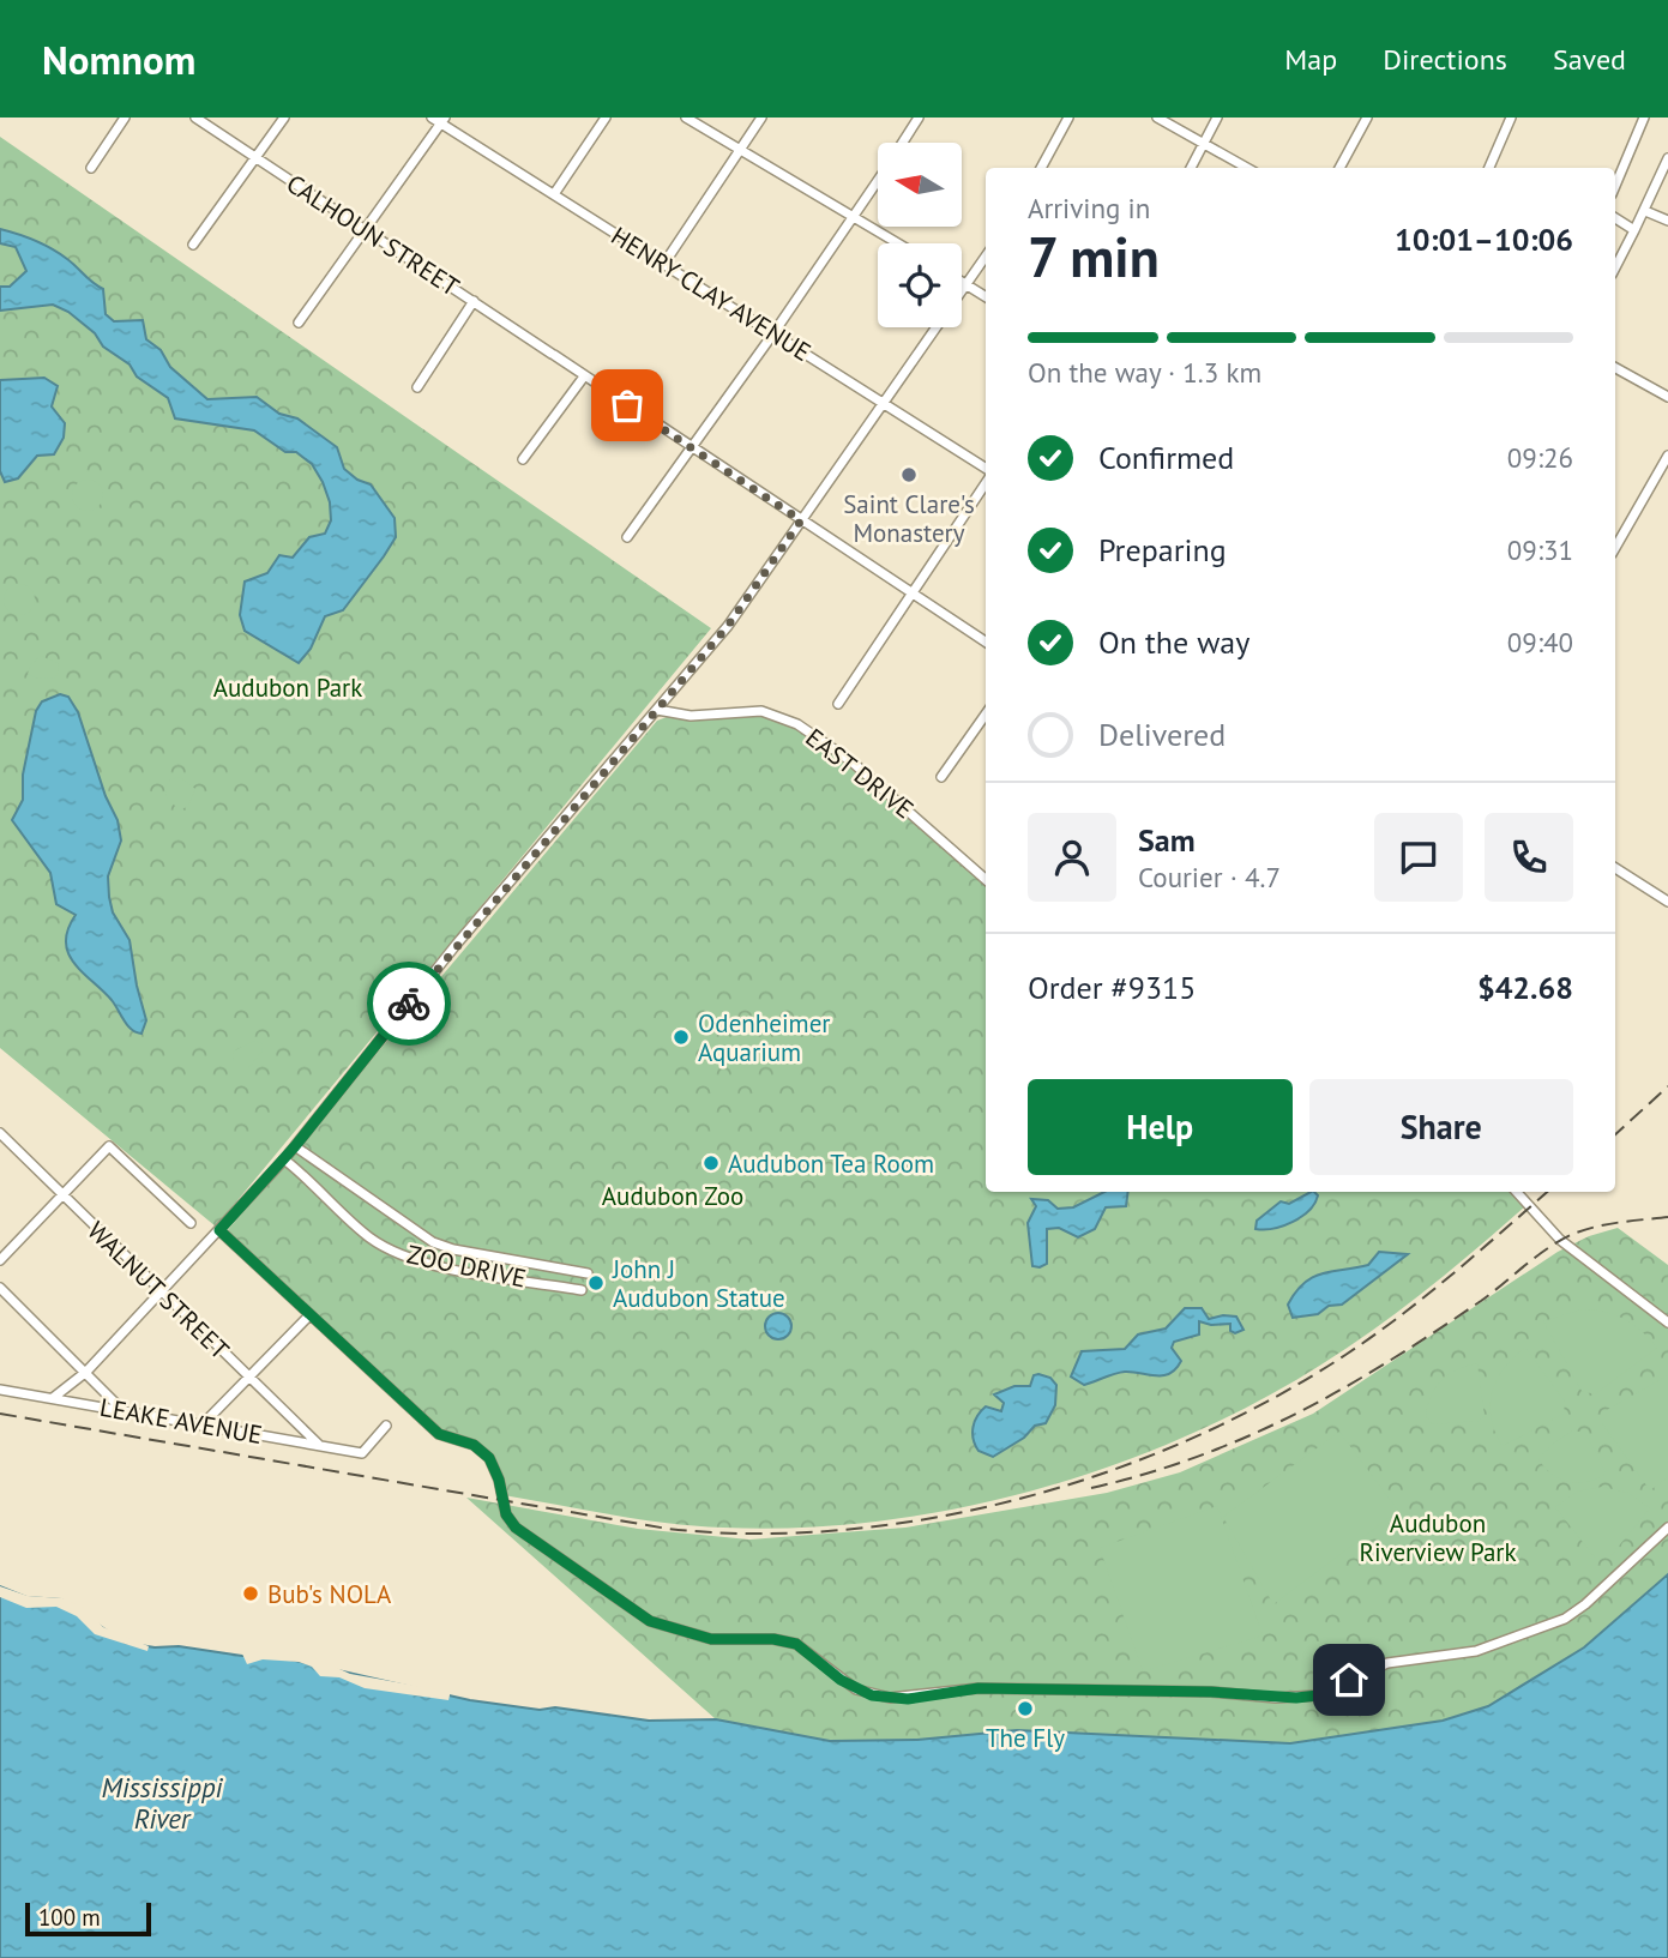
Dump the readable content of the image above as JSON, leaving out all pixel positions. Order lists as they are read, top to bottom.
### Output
{
  "streets": {
    "street": [
      "CALHOUN STREET",
      "HENRY CLAY AVENUE",
      "EAST DRIVE",
      "ZOO DRIVE",
      "WALNUT STREET",
      "LEAKE AVENUE"
    ]
  },
  "crossings": [
    ["WALNUT STREET", "LEAKE AVENUE"]
  ],
  "water": ["Mississippi River"],
  "parks": ["Audubon Park", "Audubon Zoo", "Audubon Riverview Park"],
  "places": [
    "Saint Clare's Monastery",
    "Odenheimer Aquarium",
    "Audubon Tea Room",
    "John J Audubon Statue",
    "Bub's NOLA",
    "The Fly"
  ],
  "scale_bar": "100 m",
  "north": "left",
  "page": {
    "header": "Nomnom",
    "nav": ["Map", "Directions", "Saved"],
    "heading": ["7 min", "Arriving in", "10:01–10:06"],
    "panel": [
      "Sam",
      "Courier · 4.7",
      "Order #9315",
      "$42.68"
    ],
    "bar": "On the way · 1.3 km",
    "list": [
      ["Confirmed", "09:26"],
      ["Preparing", "09:31"],
      ["On the way", "09:40"],
      "Delivered"
    ],
    "buttons": ["Help", "Share"],
    "scale": "100 m"
  }
}
